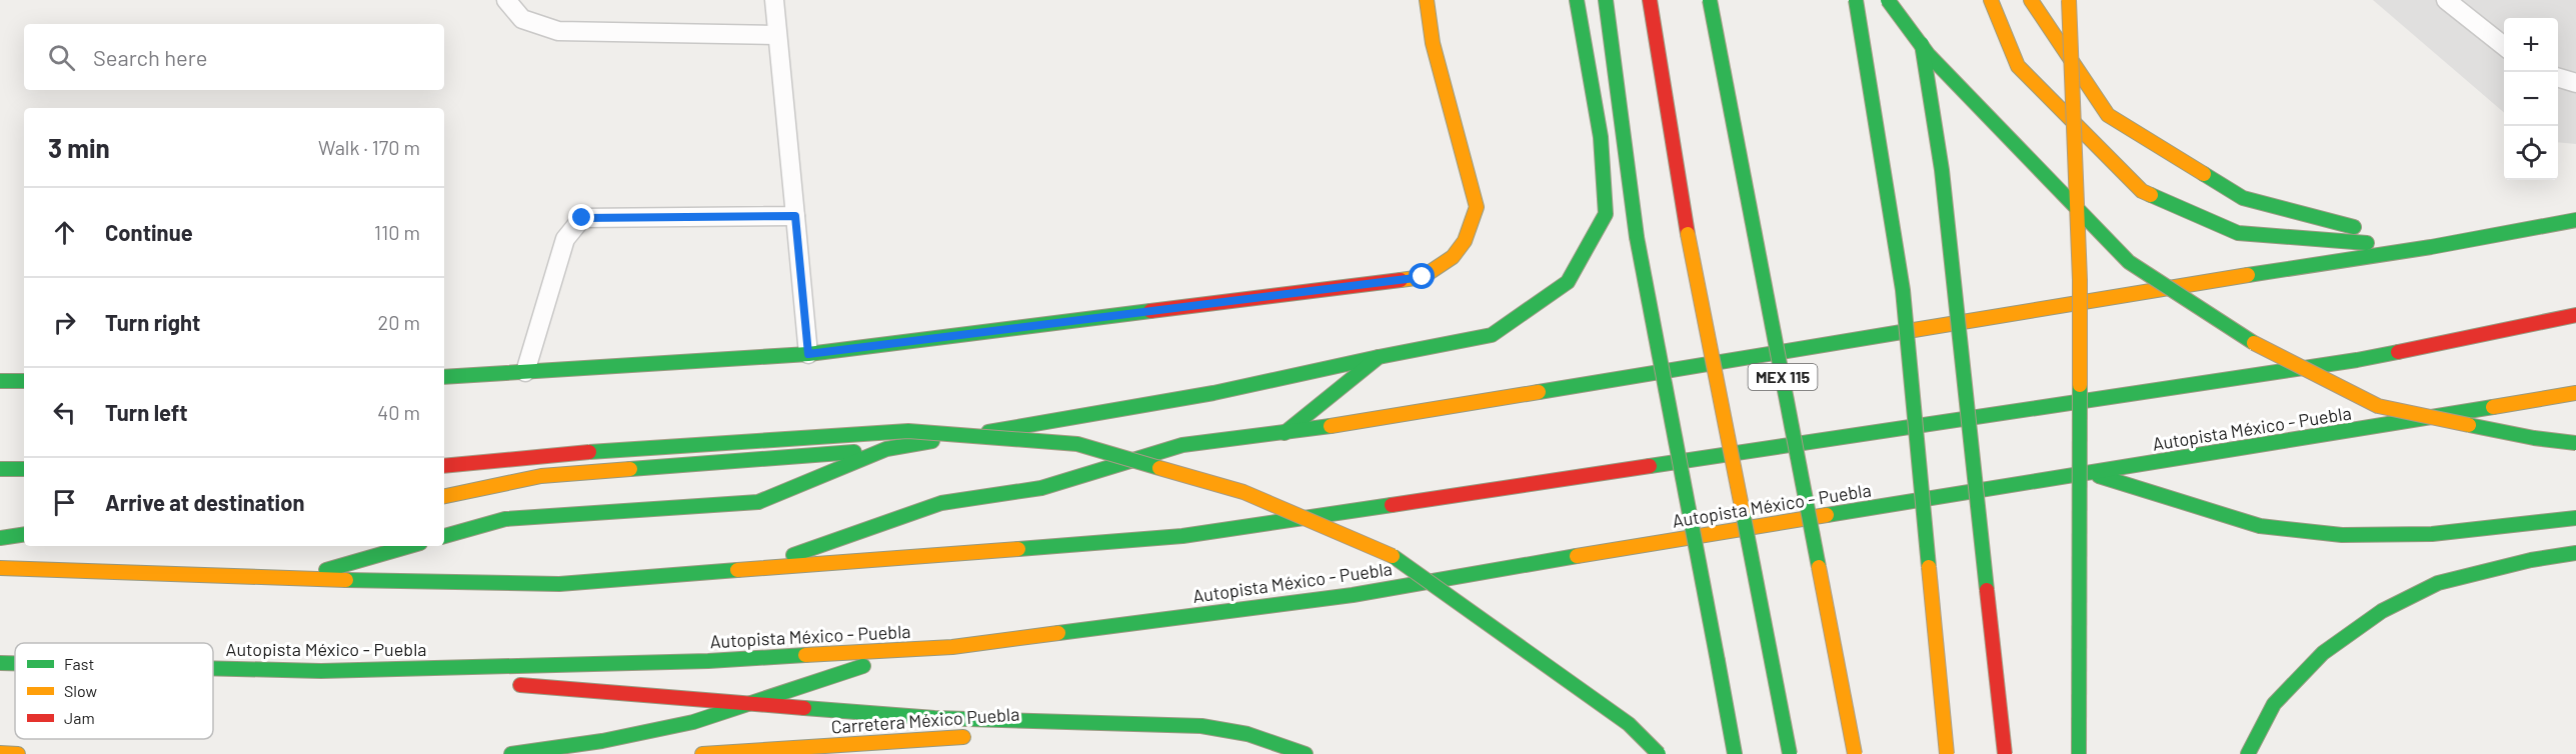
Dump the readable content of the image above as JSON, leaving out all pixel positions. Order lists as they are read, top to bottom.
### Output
{
  "streets": {
    "main road": ["MEX 115", "Autopista México - Puebla", "Carretera México Puebla"]
  },
  "legend": ["Fast", "Slow", "Jam"],
  "page": {
    "map_buttons": ["+", "−"],
    "search": "Search here",
    "heading": ["3 min", "Walk · 170 m"],
    "list": [
      ["Continue", "110 m"],
      ["Turn right", "20 m"],
      ["Turn left", "40 m"],
      "Arrive at destination"
    ]
  }
}
